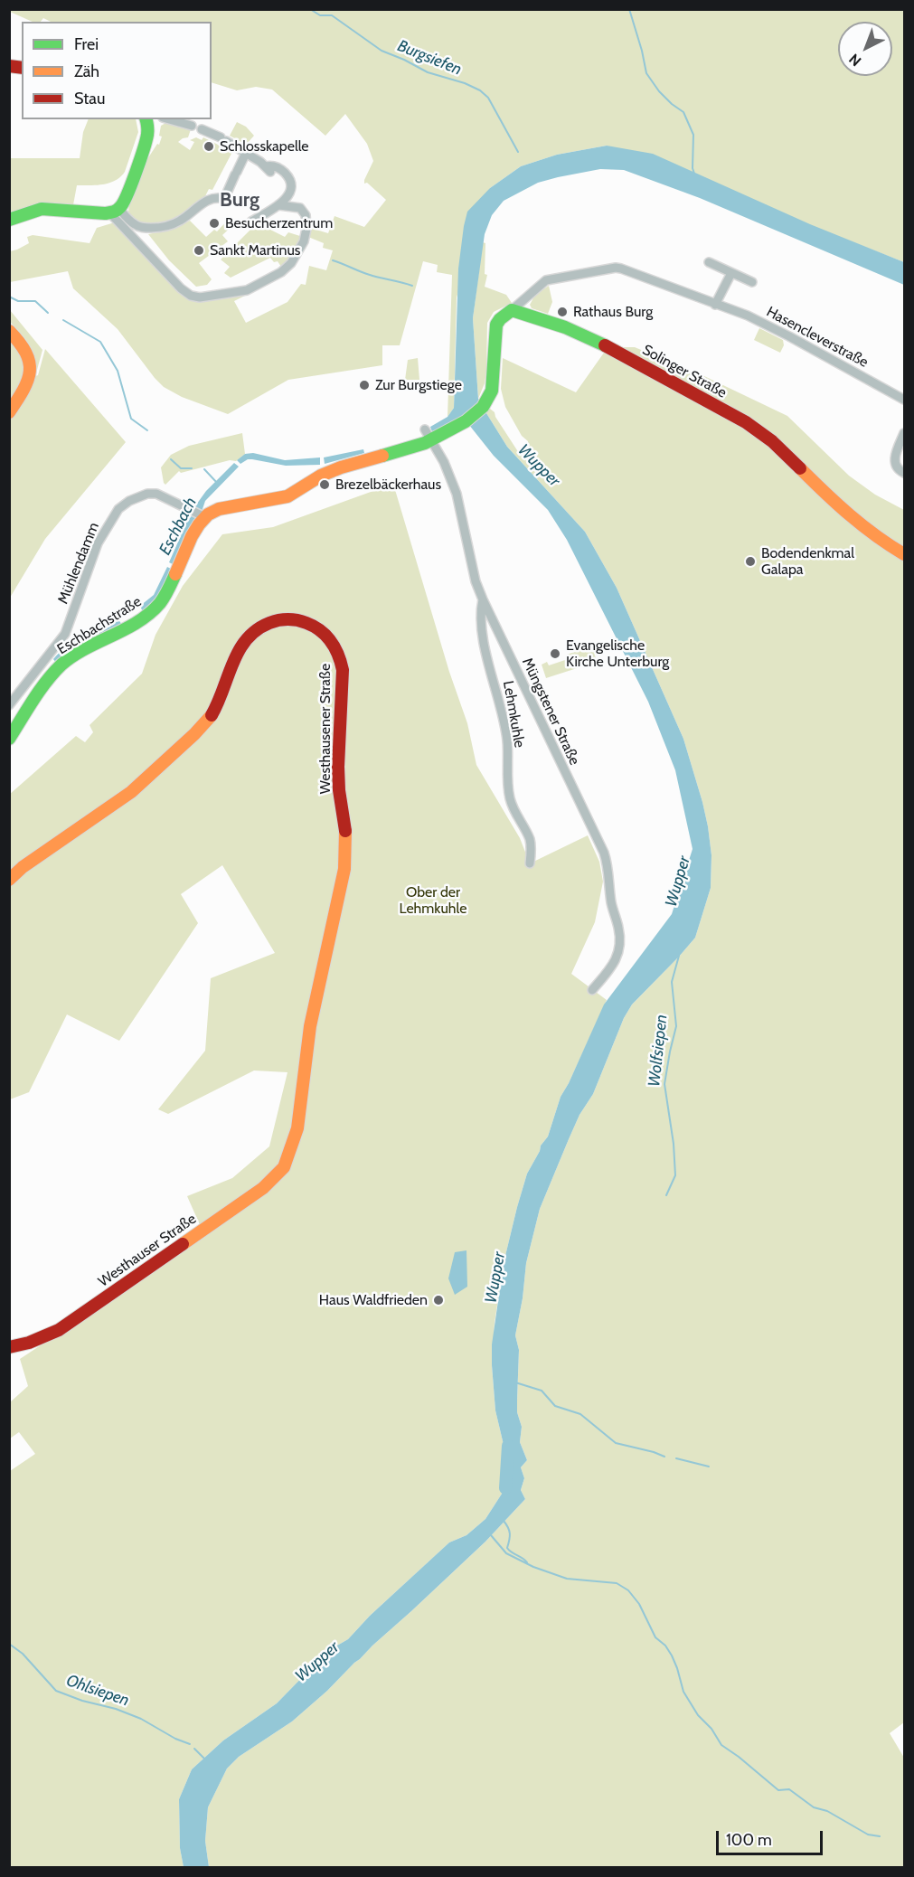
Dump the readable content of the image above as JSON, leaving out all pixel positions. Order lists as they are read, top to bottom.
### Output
{
  "streets": {
    "main road": [
      "Solinger Straße",
      "Eschbachstraße",
      "Westhausener Straße",
      "Westhauser Straße"
    ],
    "street": [
      "Hasencleverstraße",
      "Mühlendamm",
      "Müngstener Straße",
      "Lehmkuhle"
    ]
  },
  "crossings": [
    ["Hasencleverstraße", "Solinger Straße"],
    ["Mühlendamm", "Eschbachstraße"],
    ["Müngstener Straße", "Lehmkuhle"],
    ["Westhausener Straße", "Westhauser Straße"]
  ],
  "districts": ["Burg"],
  "water": [
    "Burgsiefen",
    "Wupper",
    "Eschbach",
    "Wolfsiepen",
    "Ohlsiepen"
  ],
  "parks": ["Ober der Lehmkuhle"],
  "places": [
    "Schlosskapelle",
    "Besucherzentrum",
    "Sankt Martinus",
    "Rathaus Burg",
    "Zur Burgstiege",
    "Brezelbäckerhaus",
    "Bodendenkmal Galapa",
    "Evangelische Kirche Unterburg",
    "Haus Waldfrieden"
  ],
  "legend": ["Frei", "Zäh", "Stau"],
  "scale_bar": "100 m",
  "north": "bottom left"
}
